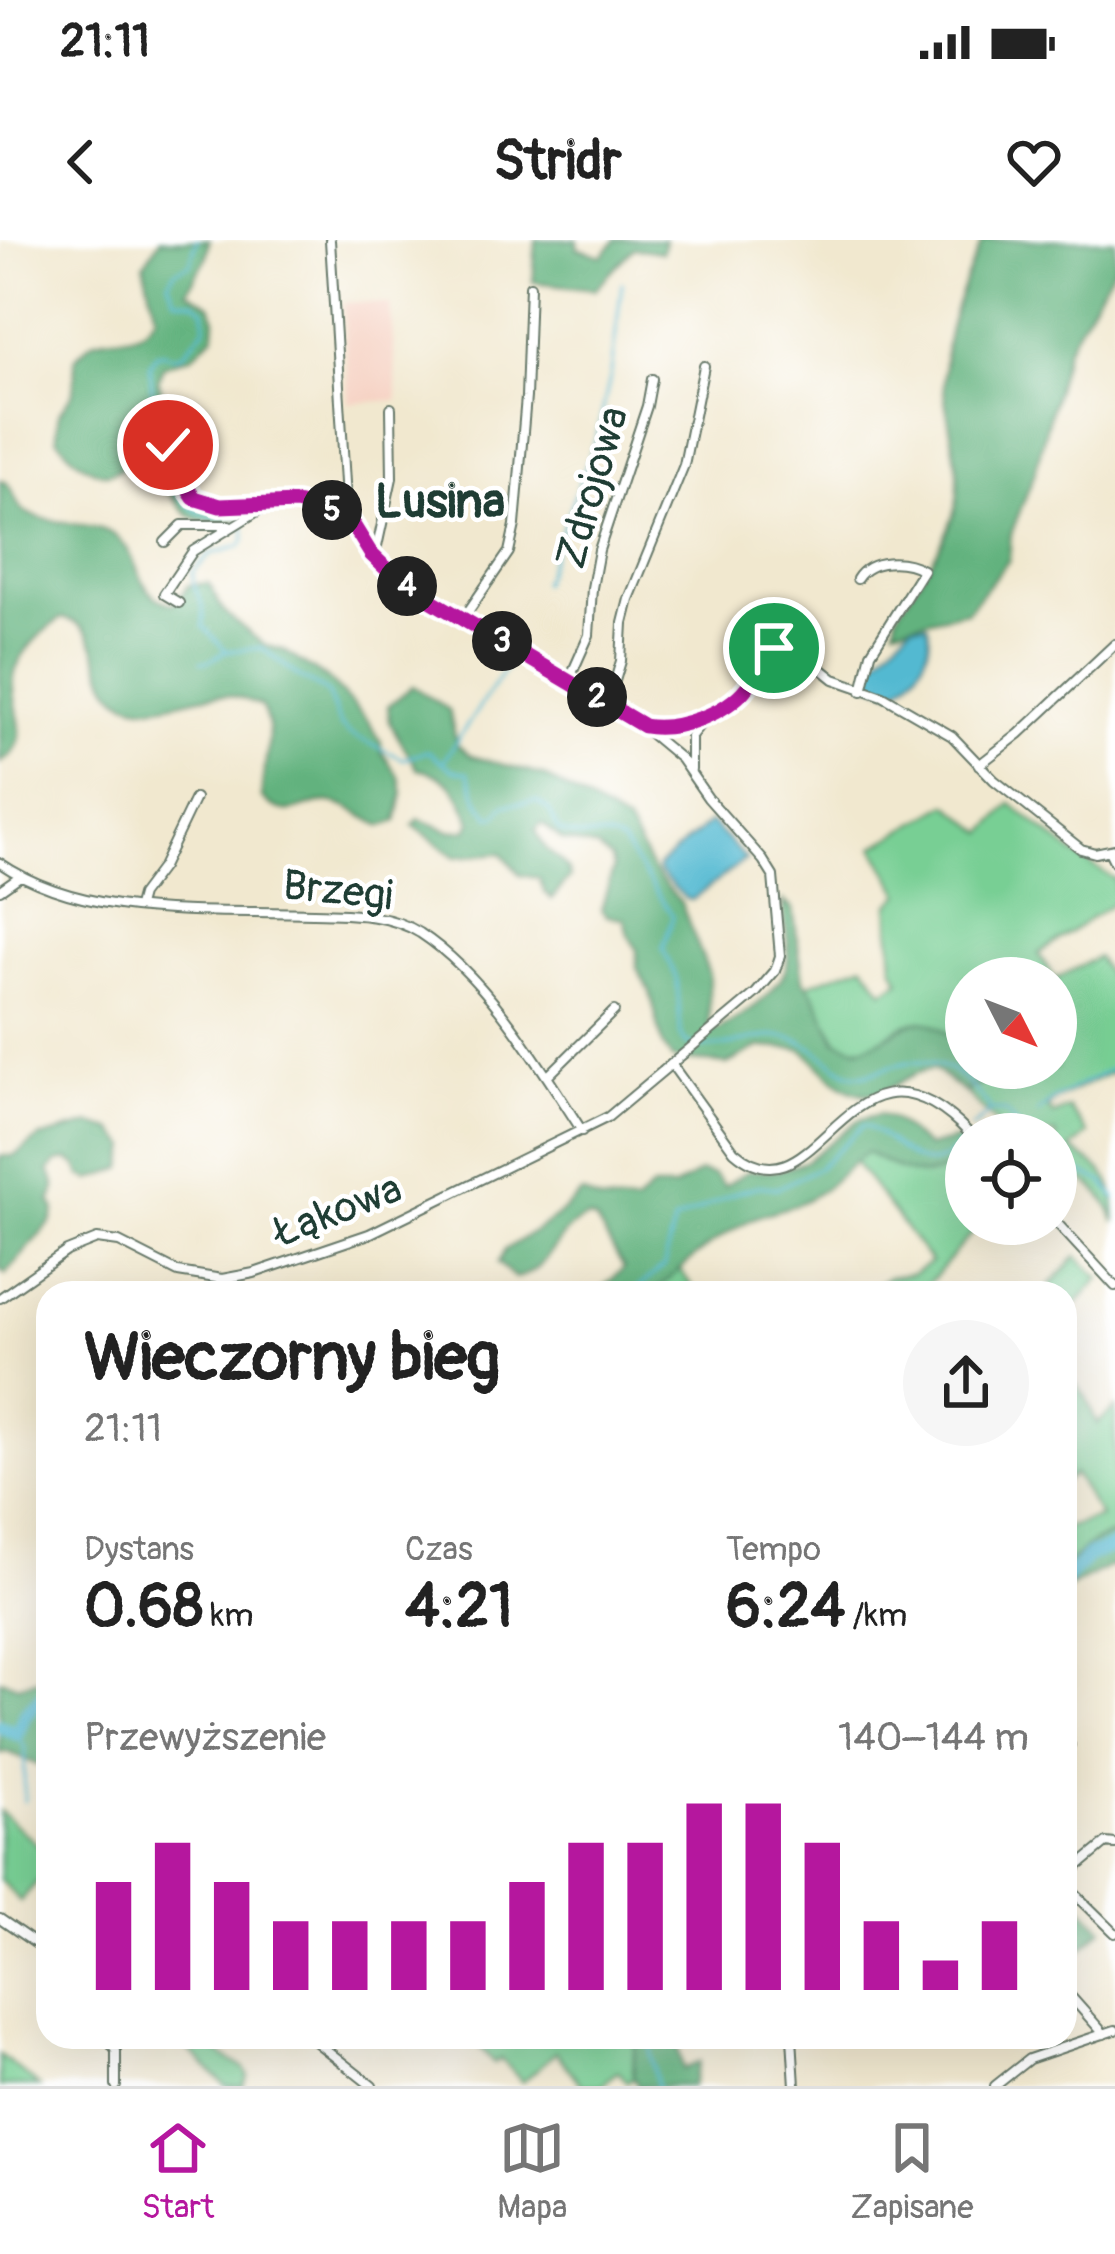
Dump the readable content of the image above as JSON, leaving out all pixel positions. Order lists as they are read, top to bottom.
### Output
{
  "streets": {
    "street": ["Zdrojowa", "Brzegi", "Łąkowa"]
  },
  "crossings": [
    ["Brzegi", "Łąkowa"]
  ],
  "districts": ["Lusina"],
  "north": "bottom right",
  "page": {
    "status": "21:11",
    "header": "Stridr",
    "pins": [
      "5",
      "4",
      "3",
      "2"
    ],
    "heading": ["Wieczorny bieg", "21:11"],
    "stats": [
      ["Dystans", "0.68 km"],
      ["Czas", "4:21"],
      ["Tempo", "6:24 /km"]
    ],
    "chart": ["Przewyższenie", "140–144 m"],
    "tabs": ["Start", "Mapa", "Zapisane"]
  }
}
